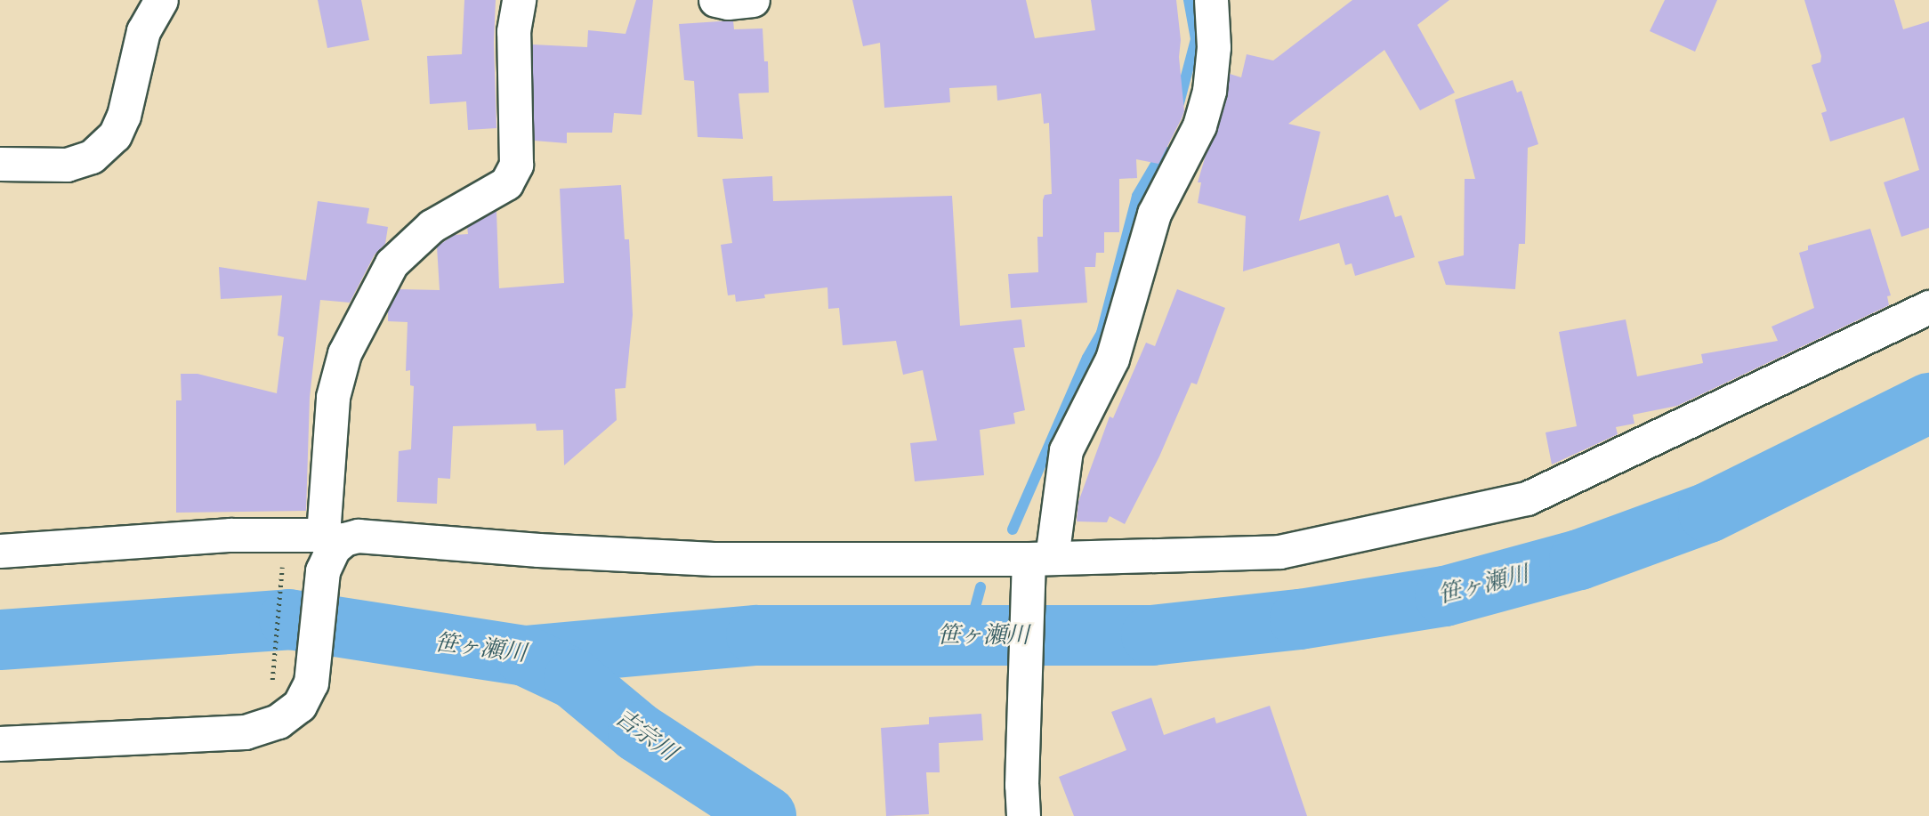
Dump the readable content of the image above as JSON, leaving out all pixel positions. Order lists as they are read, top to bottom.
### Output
{
  "water": ["笹ヶ瀬川", "吉宗川"]
}
